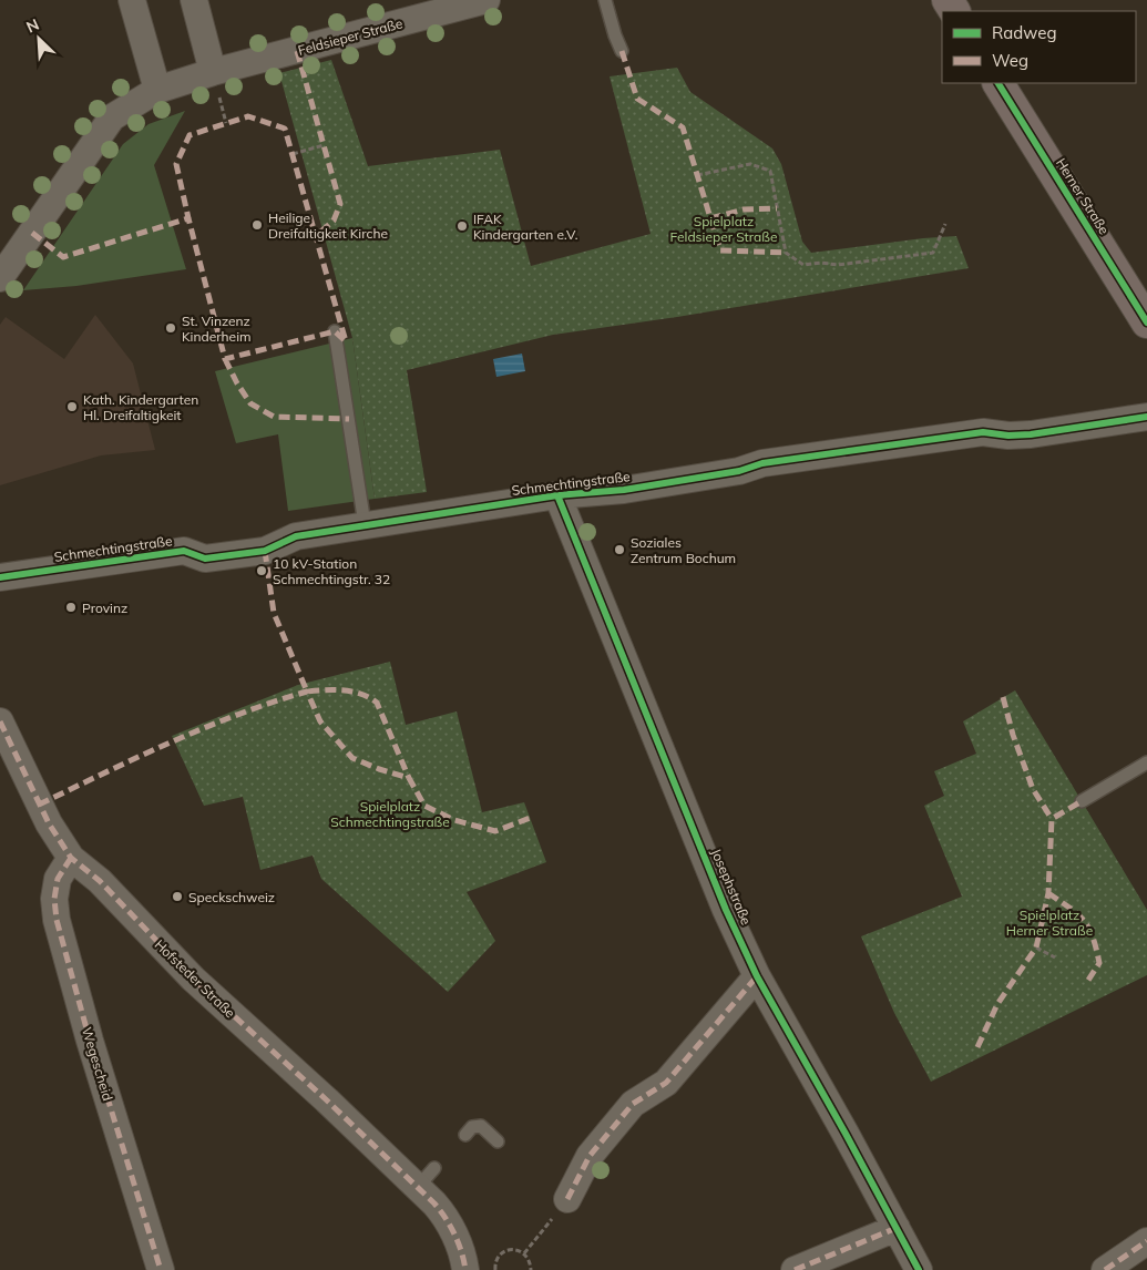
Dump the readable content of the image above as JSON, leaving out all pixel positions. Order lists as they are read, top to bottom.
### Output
{
  "streets": {
    "main road": ["Herner Straße"],
    "street": [
      "Feldsieper Straße",
      "Schmechtingstraße",
      "Josephstraße",
      "Hofsteder Straße",
      "Wegescheid"
    ]
  },
  "crossings": [
    ["Schmechtingstraße", "Josephstraße"],
    ["Hofsteder Straße", "Wegescheid"]
  ],
  "parks": ["Spielplatz Feldsieper Straße", "Spielplatz Schmechtingstraße", "Spielplatz Herner Straße"],
  "places": [
    "Heilige Dreifaltigkeit Kirche",
    "IFAK Kindergarten e.V.",
    "St. Vinzenz Kinderheim",
    "Kath. Kindergarten Hl. Dreifaltigkeit",
    "Soziales Zentrum Bochum",
    "10 kV-Station Schmechtingstr. 32",
    "Provinz",
    "Speckschweiz"
  ],
  "legend": ["Radweg", "Weg"],
  "north": "top left"
}
